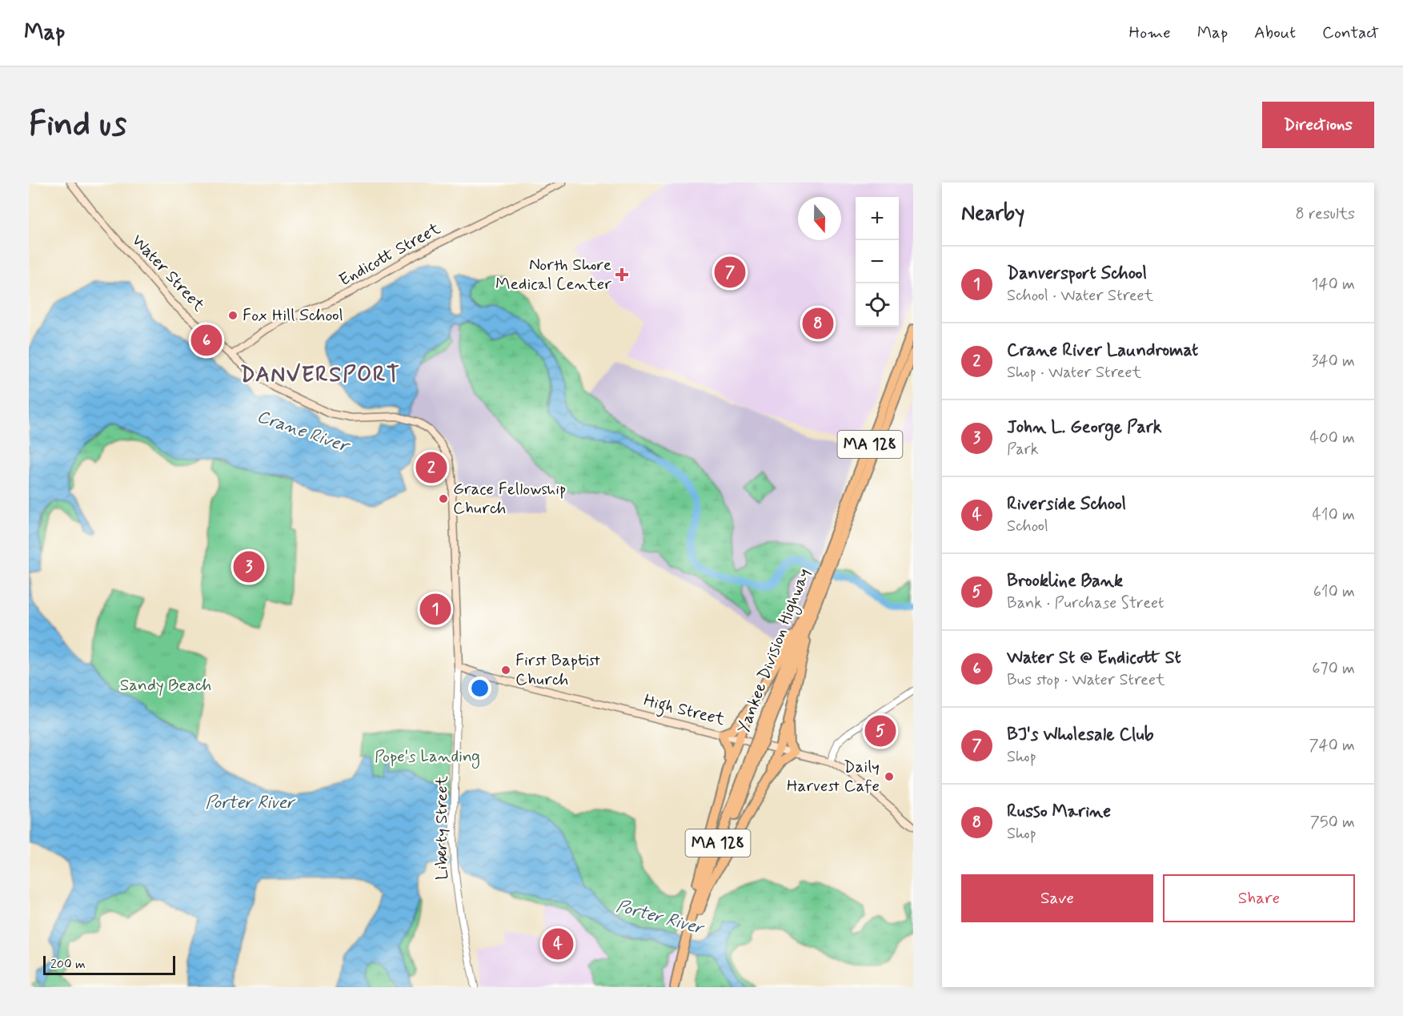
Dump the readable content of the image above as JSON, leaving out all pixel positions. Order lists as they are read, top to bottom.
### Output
{
  "streets": {
    "highway": ["MA 128", "Yankee Division Highway"],
    "main road": ["Endicott Street", "Water Street", "High Street"],
    "street": ["Liberty Street"]
  },
  "crossings": [
    ["Endicott Street", "Water Street"],
    ["Water Street", "High Street"],
    ["Water Street", "Liberty Street"],
    ["High Street", "Liberty Street"]
  ],
  "districts": ["DANVERSPORT"],
  "water": ["Crane River", "Porter River"],
  "parks": ["Sandy Beach", "Pope's Landing"],
  "places": {
    "health": ["North Shore Medical Center"],
    "other": [
      "Fox Hill School",
      "Grace Fellowship Church",
      "First Baptist Church",
      "Daily Harvest Cafe"
    ]
  },
  "scale_bar": "200 m",
  "north": "bottom",
  "page": {
    "header": "Map",
    "nav": [
      "Home",
      "Map",
      "About",
      "Contact"
    ],
    "buttons": [
      "Directions",
      ["Save", "Share"]
    ],
    "title": "Find us",
    "heading": ["Nearby", "8 results"],
    "map_buttons": ["+", "−"],
    "list": [
      {
        "mark": "1",
        "name": "Danversport School",
        "note": "School · Water Street",
        "value": "140 m"
      },
      {
        "mark": "2",
        "name": "Crane River Laundromat",
        "note": "Shop · Water Street",
        "value": "340 m"
      },
      {
        "mark": "3",
        "name": "John L. George Park",
        "note": "Park",
        "value": "400 m"
      },
      {
        "mark": "4",
        "name": "Riverside School",
        "note": "School",
        "value": "410 m"
      },
      {
        "mark": "5",
        "name": "Brookline Bank",
        "note": "Bank · Purchase Street",
        "value": "610 m"
      },
      {
        "mark": "6",
        "name": "Water St @ Endicott St",
        "note": "Bus stop · Water Street",
        "value": "670 m"
      },
      {
        "mark": "7",
        "name": "BJ's Wholesale Club",
        "note": "Shop",
        "value": "740 m"
      },
      {
        "mark": "8",
        "name": "Russo Marine",
        "note": "Shop",
        "value": "750 m"
      }
    ],
    "pins": [
      "7",
      "8",
      "6",
      "2",
      "3",
      "1",
      "5",
      "4"
    ],
    "scale": "200 m"
  }
}
